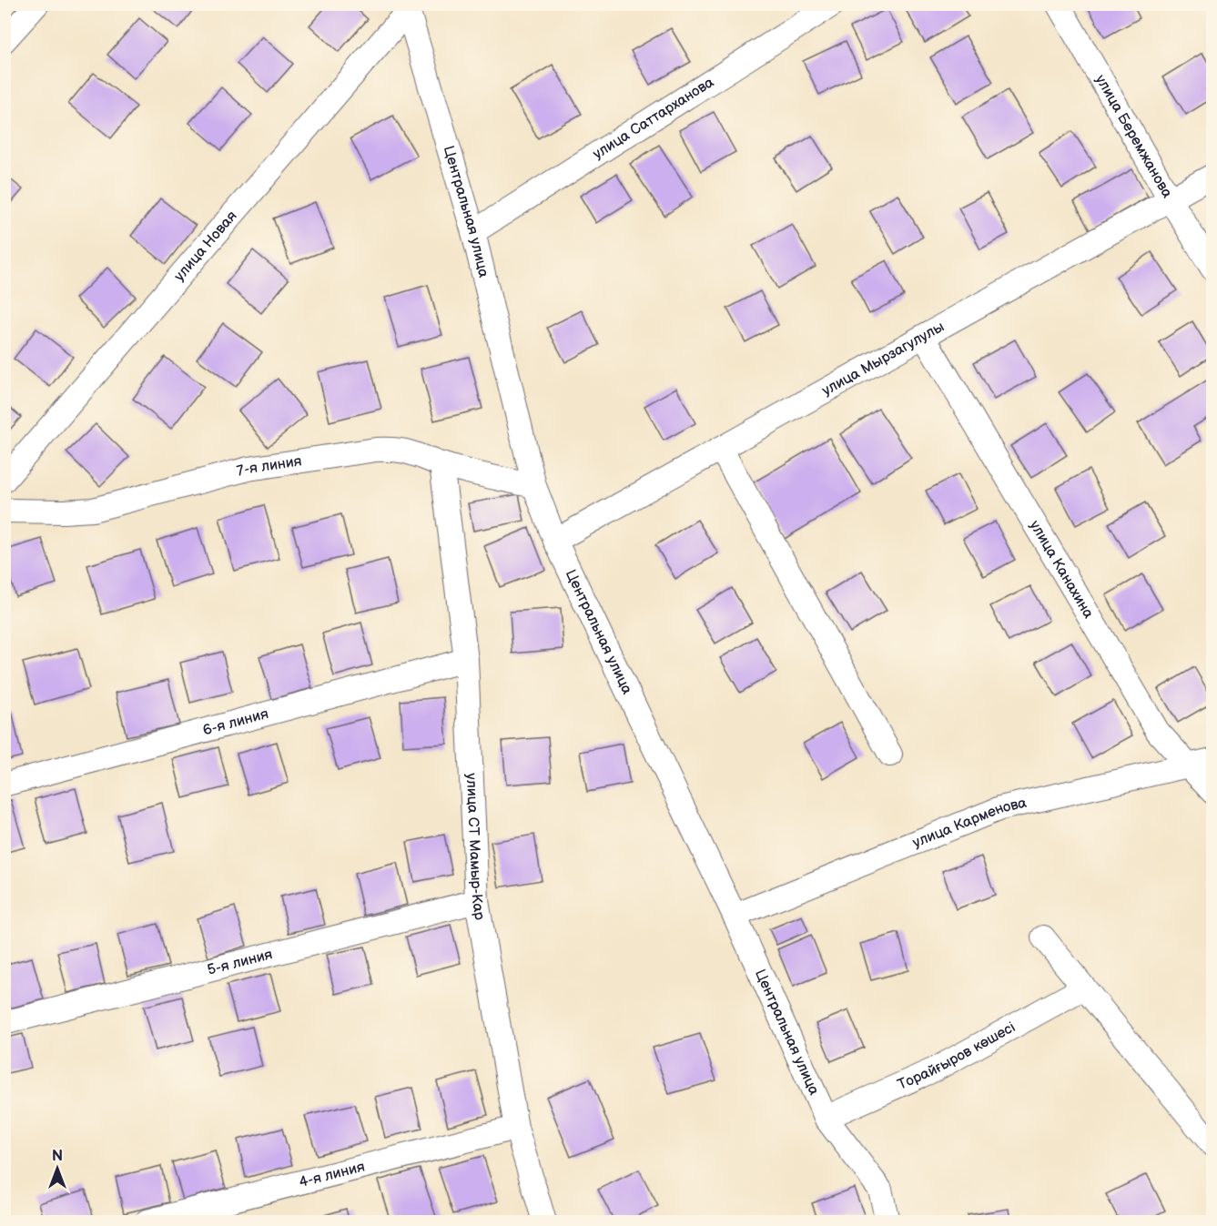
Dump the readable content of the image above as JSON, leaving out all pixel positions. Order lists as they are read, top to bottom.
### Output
{
  "streets": {
    "street": [
      "улица Саттарханова",
      "улица Беремжанова",
      "Центральная улица",
      "улица Новая",
      "улица Мырзагулулы",
      "7-я линия",
      "улица Канахина",
      "6-я линия",
      "улица Карменова",
      "улица СТ Мамыр-Кар",
      "5-я линия",
      "Торайғыров көшесі",
      "4-я линия"
    ]
  },
  "crossings": [
    ["улица Саттарханова", "Центральная улица"],
    ["улица Беремжанова", "улица Мырзагулулы"],
    ["Центральная улица", "улица Новая"],
    ["Центральная улица", "улица Мырзагулулы"],
    ["Центральная улица", "7-я линия"],
    ["Центральная улица", "улица Карменова"],
    ["Центральная улица", "Торайғыров көшесі"],
    ["улица Мырзагулулы", "улица Канахина"],
    ["7-я линия", "улица СТ Мамыр-Кар"],
    ["улица Канахина", "улица Карменова"],
    ["6-я линия", "улица СТ Мамыр-Кар"],
    ["улица СТ Мамыр-Кар", "5-я линия"],
    ["улица СТ Мамыр-Кар", "4-я линия"]
  ],
  "north": "top"
}
